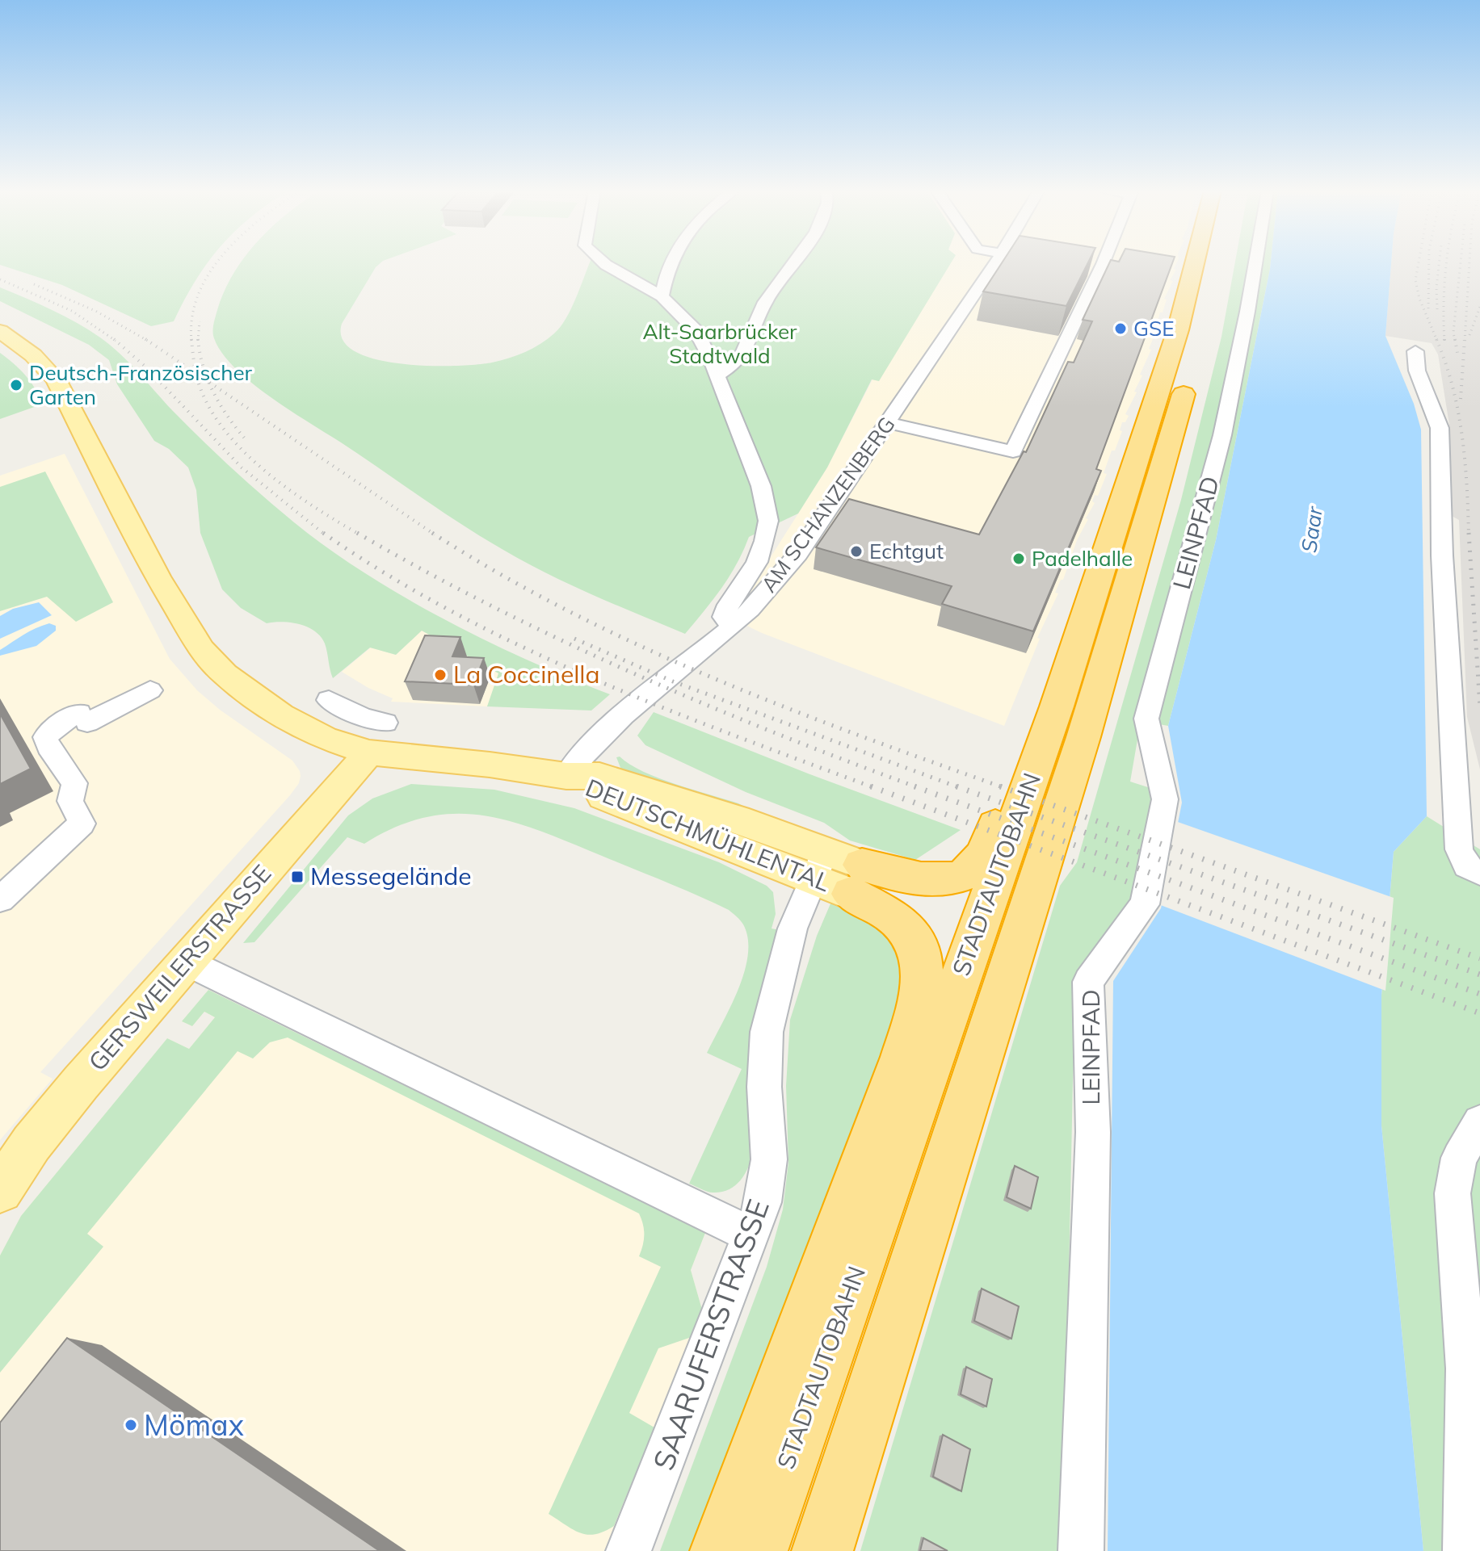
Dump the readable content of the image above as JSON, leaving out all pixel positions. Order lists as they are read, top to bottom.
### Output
{
  "streets": {
    "highway": ["STADTAUTOBAHN"],
    "main road": ["DEUTSCHMÜHLENTAL", "GERSWEILERSTRASSE"],
    "street": ["AM SCHANZENBERG", "LEINPFAD", "SAARUFERSTRASSE"]
  },
  "crossings": [
    ["AM SCHANZENBERG", "DEUTSCHMÜHLENTAL"],
    ["DEUTSCHMÜHLENTAL", "GERSWEILERSTRASSE"],
    ["DEUTSCHMÜHLENTAL", "SAARUFERSTRASSE"]
  ],
  "water": ["Saar"],
  "parks": ["Alt-Saarbrücker Stadtwald"],
  "places": {
    "other": [
      "GSE",
      "Deutsch-Französischer Garten",
      "Echtgut",
      "Padelhalle",
      "La Coccinella",
      "Mömax"
    ],
    "transit": ["Messegelände"]
  }
}
